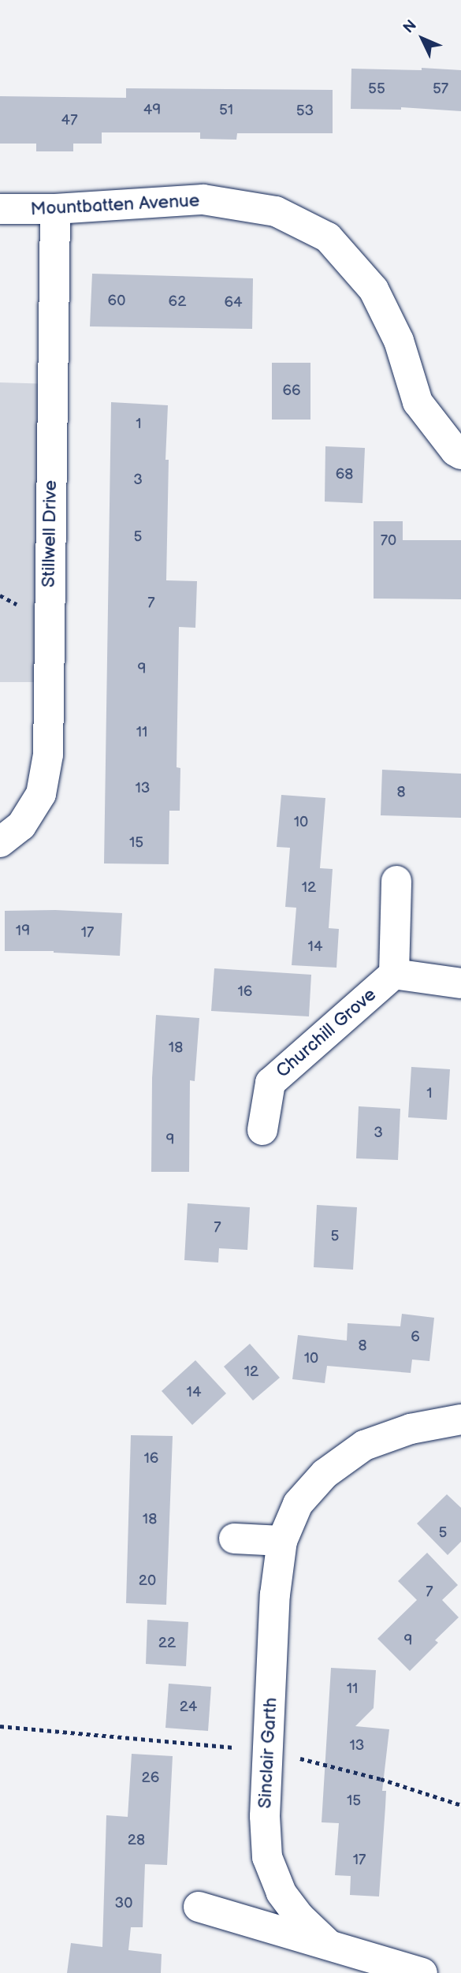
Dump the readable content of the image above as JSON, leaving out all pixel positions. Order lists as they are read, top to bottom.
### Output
{
  "streets": {
    "street": [
      "Mountbatten Avenue",
      "Stillwell Drive",
      "Churchill Grove",
      "Sinclair Garth"
    ]
  },
  "crossings": [
    ["Mountbatten Avenue", "Stillwell Drive"]
  ],
  "house_numbers": [
    "55",
    "57",
    "49",
    "51",
    "53",
    "47",
    "60",
    "62",
    "64",
    "66",
    "1",
    "68",
    "3",
    "5",
    "70",
    "7",
    "9",
    "11",
    "13",
    "8",
    "10",
    "15",
    "12",
    "19",
    "17",
    "14",
    "16",
    "18",
    "1",
    "3",
    "9",
    "7",
    "5",
    "6",
    "8",
    "10",
    "12",
    "14",
    "16",
    "18",
    "5",
    "20",
    "7",
    "9",
    "22",
    "11",
    "24",
    "13",
    "26",
    "15",
    "28",
    "17",
    "30"
  ],
  "north": "top left"
}
